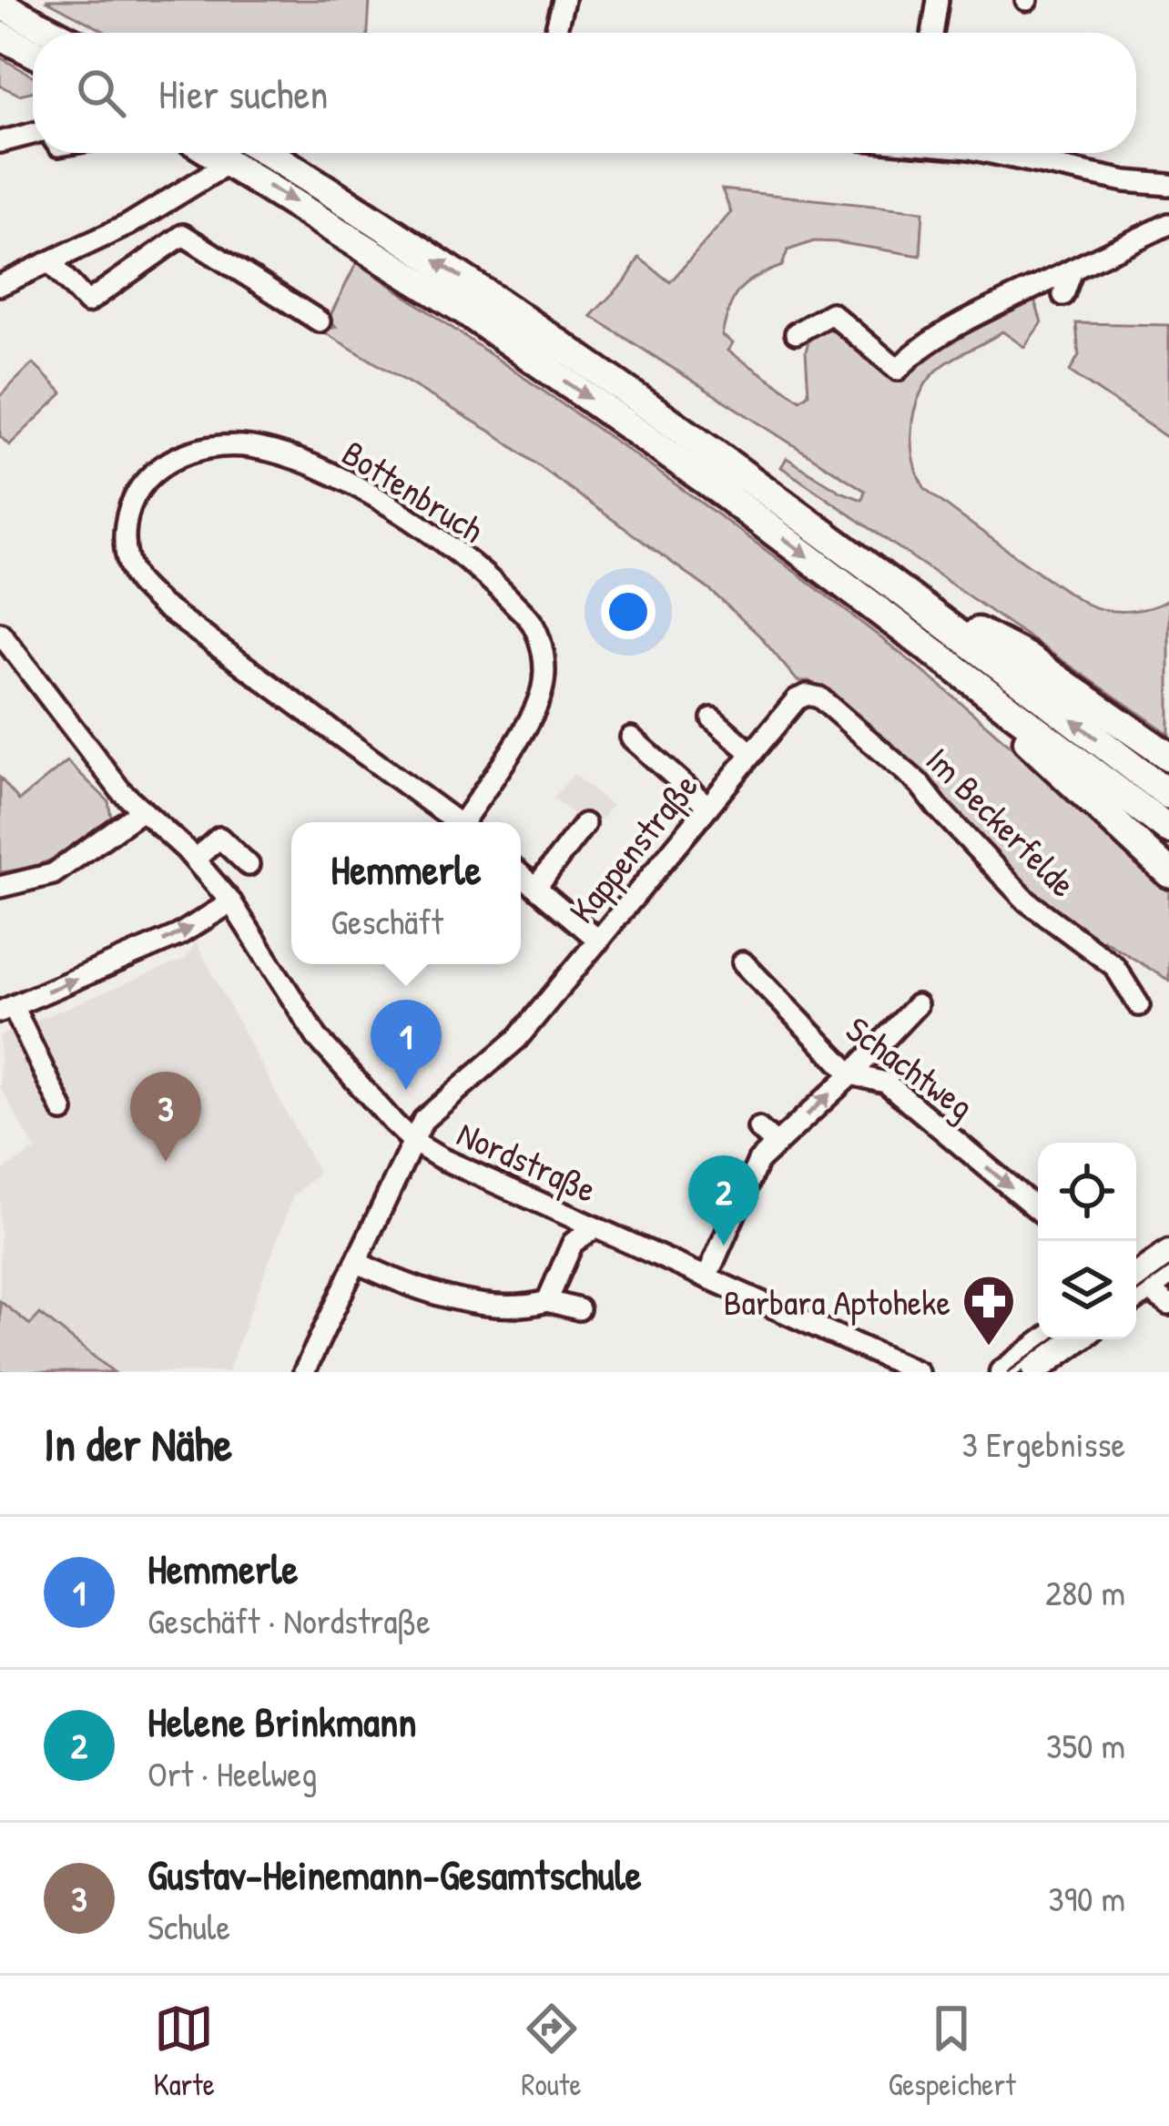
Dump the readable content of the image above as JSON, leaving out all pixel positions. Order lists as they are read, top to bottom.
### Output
{
  "streets": {
    "street": [
      "Bottenbruch",
      "Im Beckerfelde",
      "Kappenstraße",
      "Schachtweg",
      "Nordstraße"
    ]
  },
  "crossings": [
    ["Im Beckerfelde", "Kappenstraße"],
    ["Kappenstraße", "Nordstraße"]
  ],
  "one_way": ["Schachtweg"],
  "places": {
    "pharmacy": ["Barbara Aptoheke"]
  },
  "page": {
    "search": "Hier suchen",
    "popup": ["Hemmerle", "Geschäft"],
    "pins": ["1", "3", "2"],
    "heading": ["In der Nähe", "3 Ergebnisse"],
    "list": [
      {
        "mark": "1",
        "name": "Hemmerle",
        "note": "Geschäft · Nordstraße",
        "value": "280 m"
      },
      {
        "mark": "2",
        "name": "Helene Brinkmann",
        "note": "Ort · Heelweg",
        "value": "350 m"
      },
      {
        "mark": "3",
        "name": "Gustav-Heinemann-Gesamtschule",
        "note": "Schule",
        "value": "390 m"
      }
    ],
    "nav": ["Karte", "Route", "Gespeichert"]
  }
}
